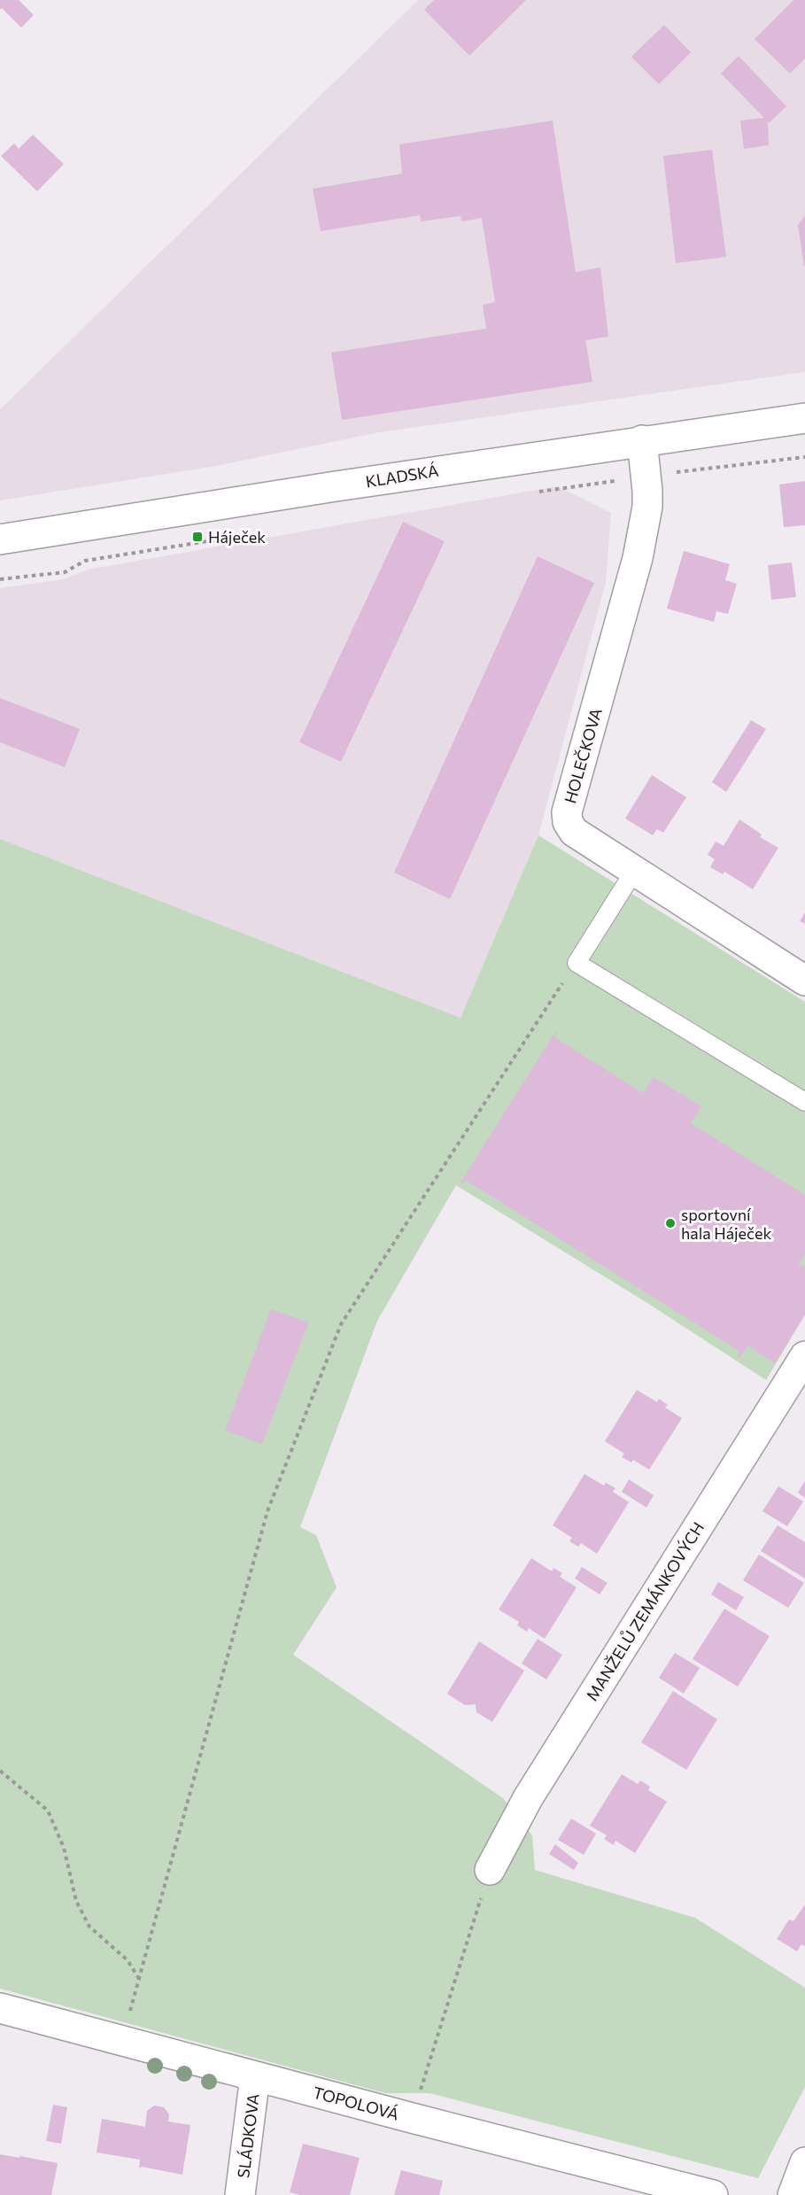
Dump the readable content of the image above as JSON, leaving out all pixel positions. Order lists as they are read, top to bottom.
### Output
{
  "streets": {
    "street": [
      "KLADSKÁ",
      "HOLEČKOVA",
      "MANŽELŮ ZEMÁNKOVÝCH",
      "TOPOLOVÁ",
      "SLÁDKOVA"
    ]
  },
  "crossings": [
    ["KLADSKÁ", "HOLEČKOVA"],
    ["TOPOLOVÁ", "SLÁDKOVA"]
  ],
  "places": {
    "transit": ["Háječek"],
    "other": ["sportovní hala Háječek"]
  }
}
